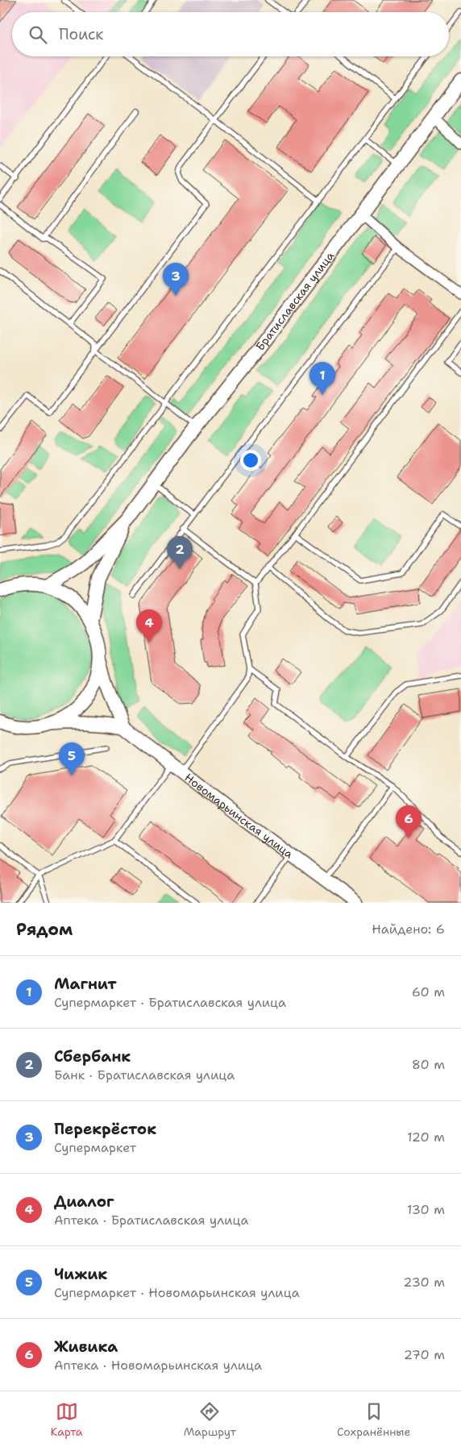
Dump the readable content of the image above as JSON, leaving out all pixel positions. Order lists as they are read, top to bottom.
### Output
{
  "streets": {
    "main road": ["Братиславская улица"],
    "street": ["Новомарьинская улица"]
  },
  "page": {
    "search": "Поиск",
    "pins": [
      "3",
      "1",
      "2",
      "4",
      "5",
      "6"
    ],
    "heading": ["Рядом", "Найдено: 6"],
    "list": [
      {
        "mark": "1",
        "name": "Магнит",
        "note": "Супермаркет · Братиславская улица",
        "value": "60 m"
      },
      {
        "mark": "2",
        "name": "Сбербанк",
        "note": "Банк · Братиславская улица",
        "value": "80 m"
      },
      {
        "mark": "3",
        "name": "Перекрёсток",
        "note": "Супермаркет",
        "value": "120 m"
      },
      {
        "mark": "4",
        "name": "Диалог",
        "note": "Аптека · Братиславская улица",
        "value": "130 m"
      },
      {
        "mark": "5",
        "name": "Чижик",
        "note": "Супермаркет · Новомарьинская улица",
        "value": "230 m"
      },
      {
        "mark": "6",
        "name": "Живика",
        "note": "Аптека · Новомарьинская улица",
        "value": "270 m"
      }
    ],
    "nav": ["Карта", "Маршрут", "Сохранённые"]
  }
}
